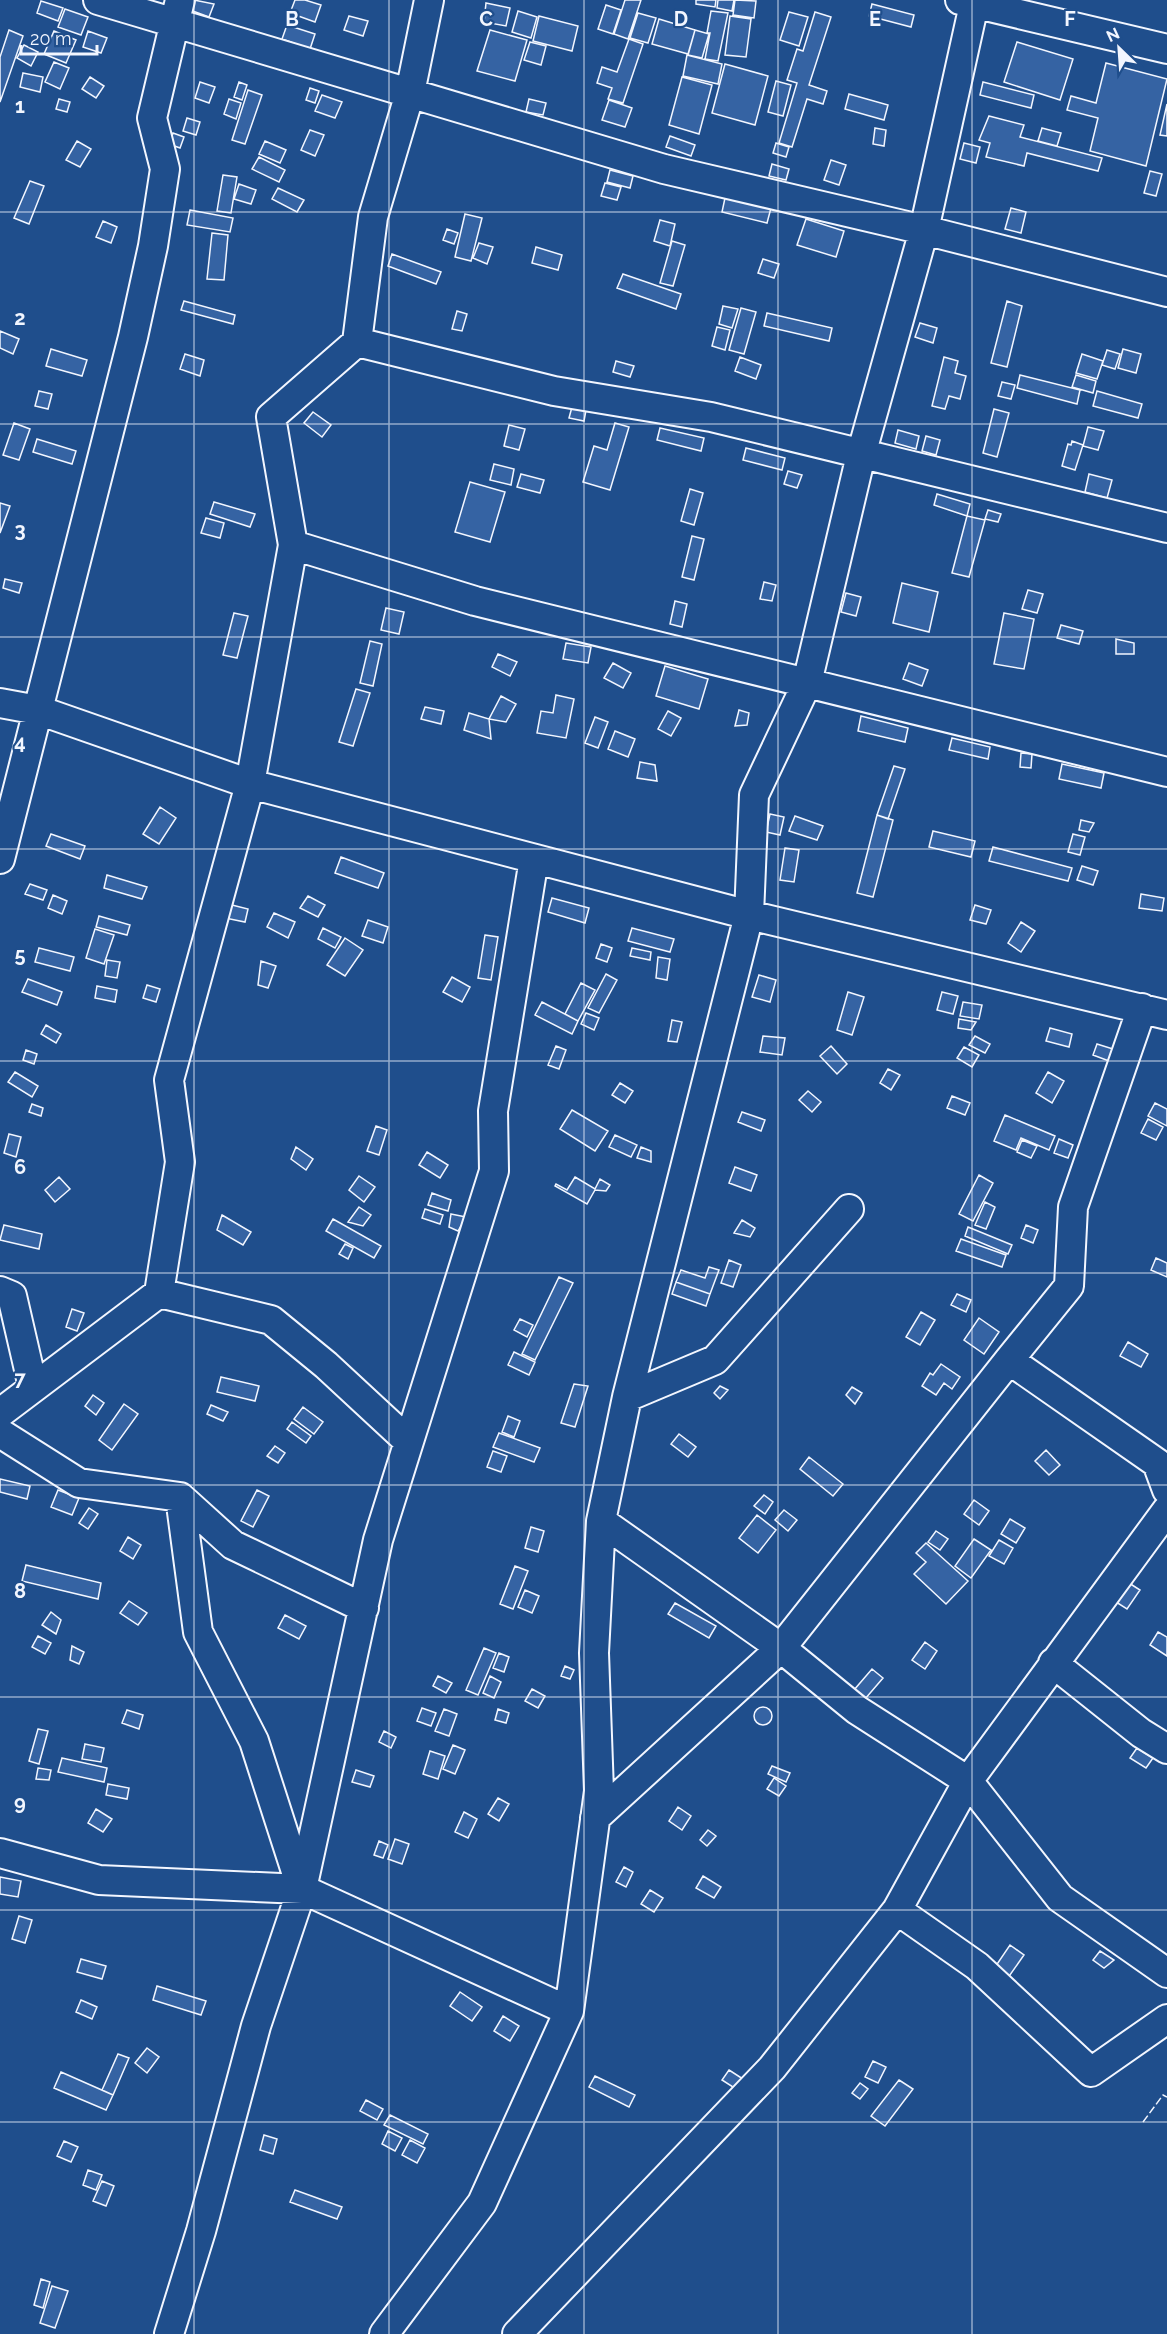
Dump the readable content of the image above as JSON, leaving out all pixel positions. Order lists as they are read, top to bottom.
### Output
{
  "scale_bar": "20 m",
  "north": "top left",
  "grid": {
    "columns": [
      "B",
      "C",
      "D",
      "E",
      "F"
    ],
    "rows": [
      "1",
      "2",
      "3",
      "4",
      "5",
      "6",
      "7",
      "8",
      "9"
    ]
  }
}
